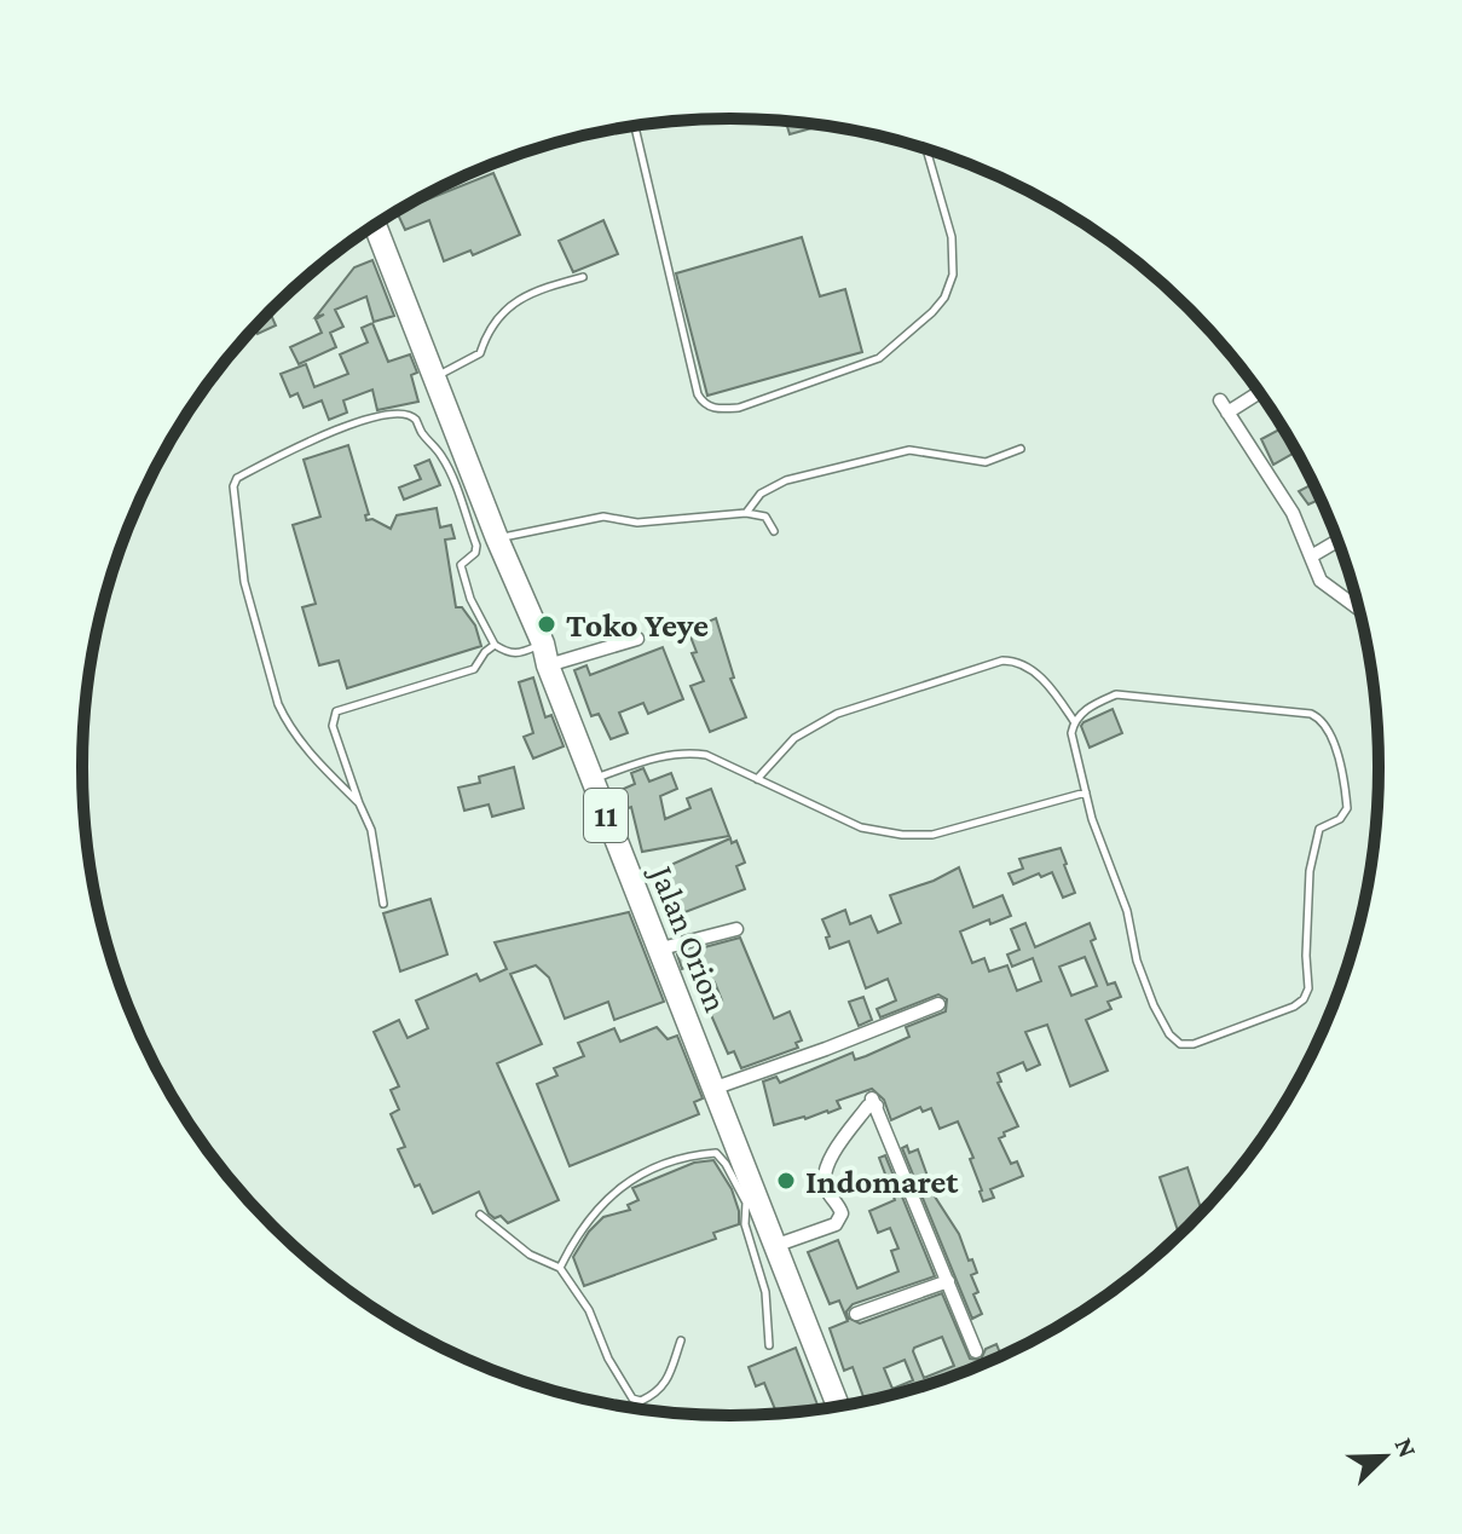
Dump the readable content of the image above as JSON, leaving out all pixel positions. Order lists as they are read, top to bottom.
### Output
{
  "streets": {
    "highway": ["11", "Jalan Orion"]
  },
  "places": ["Toko Yeye", "Indomaret"],
  "north": "top right"
}
